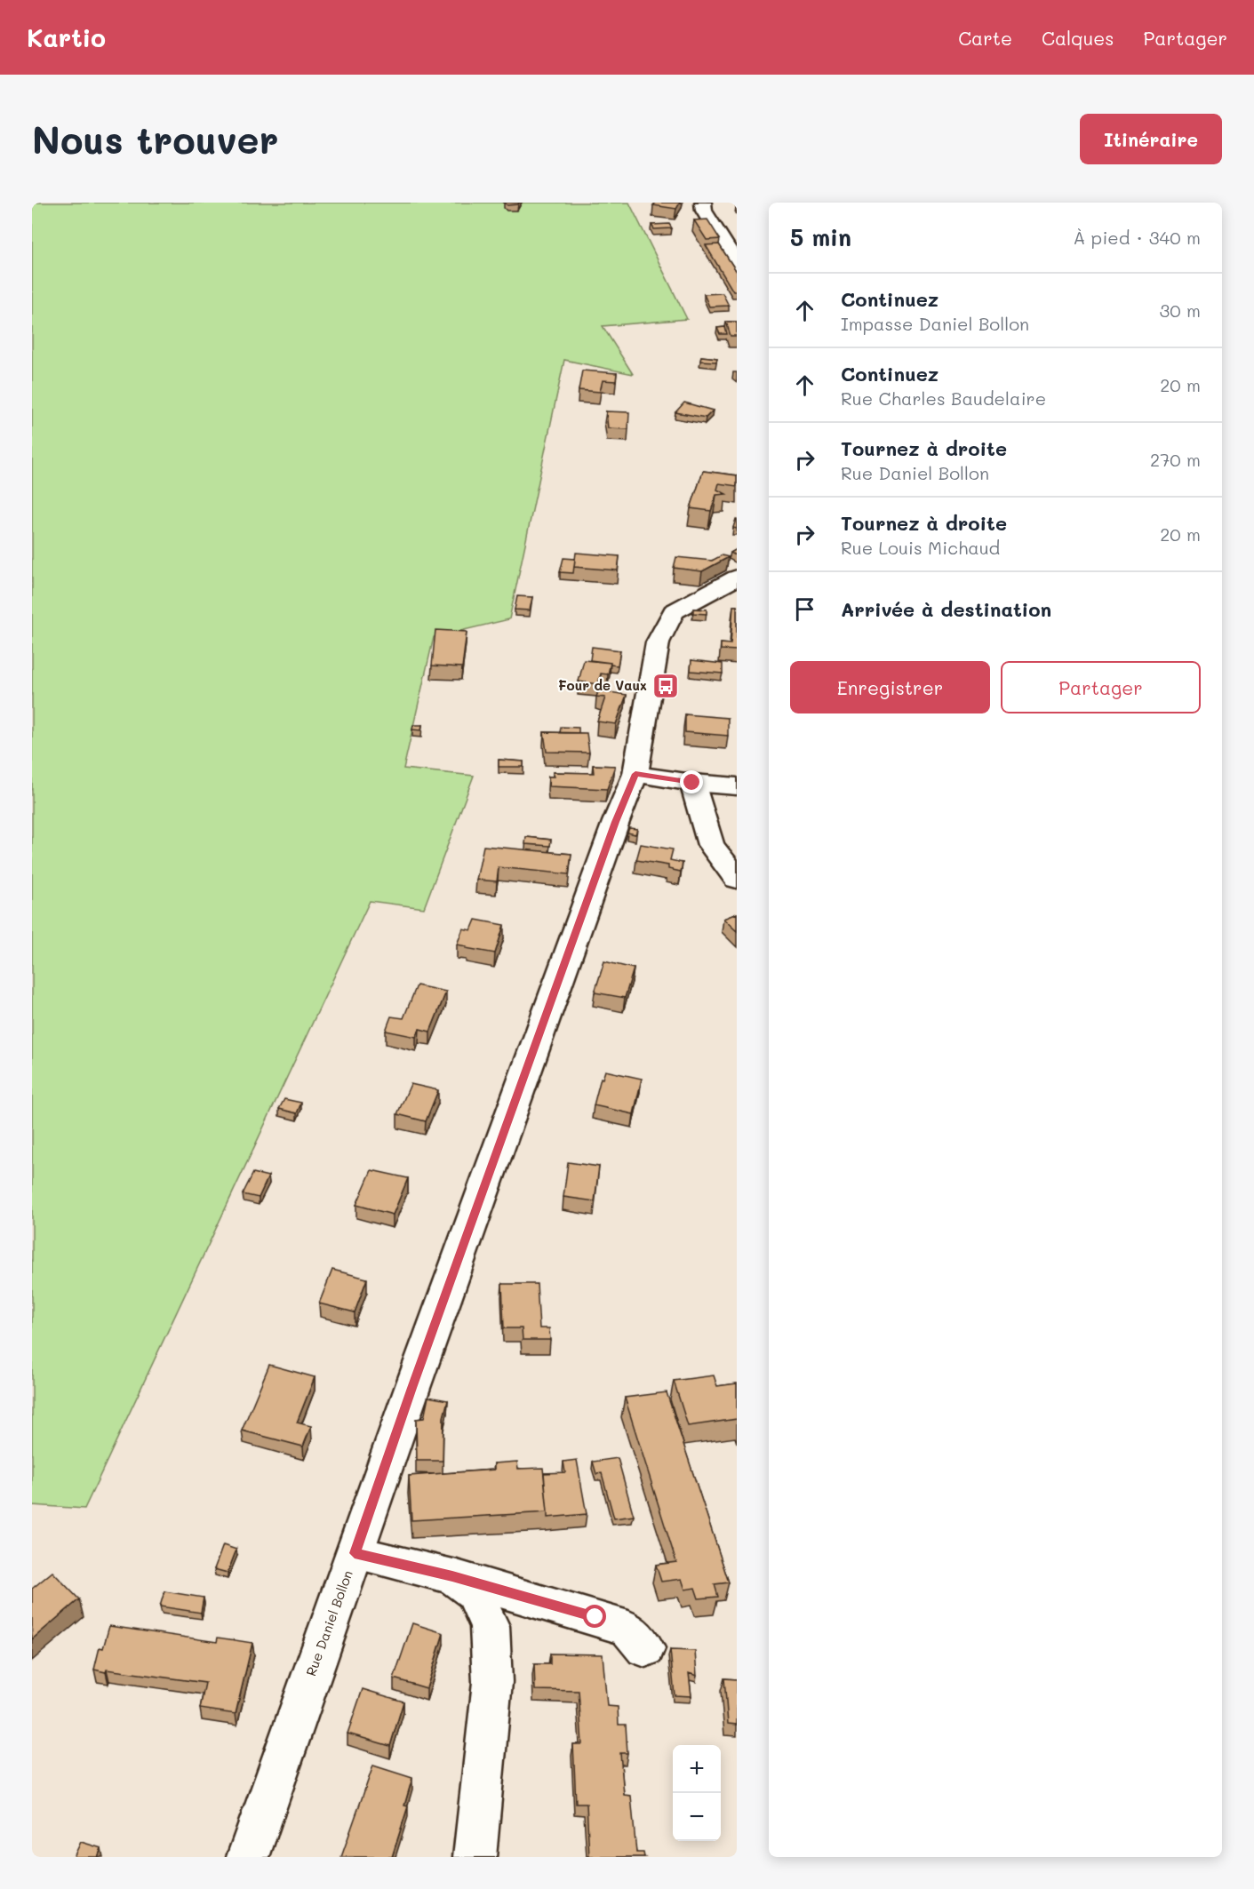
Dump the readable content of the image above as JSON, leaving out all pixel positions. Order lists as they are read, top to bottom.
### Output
{
  "streets": {
    "street": ["Rue Daniel Bollon"]
  },
  "places": {
    "bus stop": ["Four de Vaux"]
  },
  "page": {
    "header": "Kartio",
    "nav": ["Carte", "Calques", "Partager"],
    "buttons": [
      "Itinéraire",
      ["Enregistrer", "Partager"]
    ],
    "title": "Nous trouver",
    "heading": ["5 min", "À pied · 340 m"],
    "list": [
      ["Continuez", "Impasse Daniel Bollon", "30 m"],
      ["Continuez", "Rue Charles Baudelaire", "20 m"],
      ["Tournez à droite", "Rue Daniel Bollon", "270 m"],
      ["Tournez à droite", "Rue Louis Michaud", "20 m"],
      "Arrivée à destination"
    ],
    "map_buttons": ["+", "−"]
  }
}
